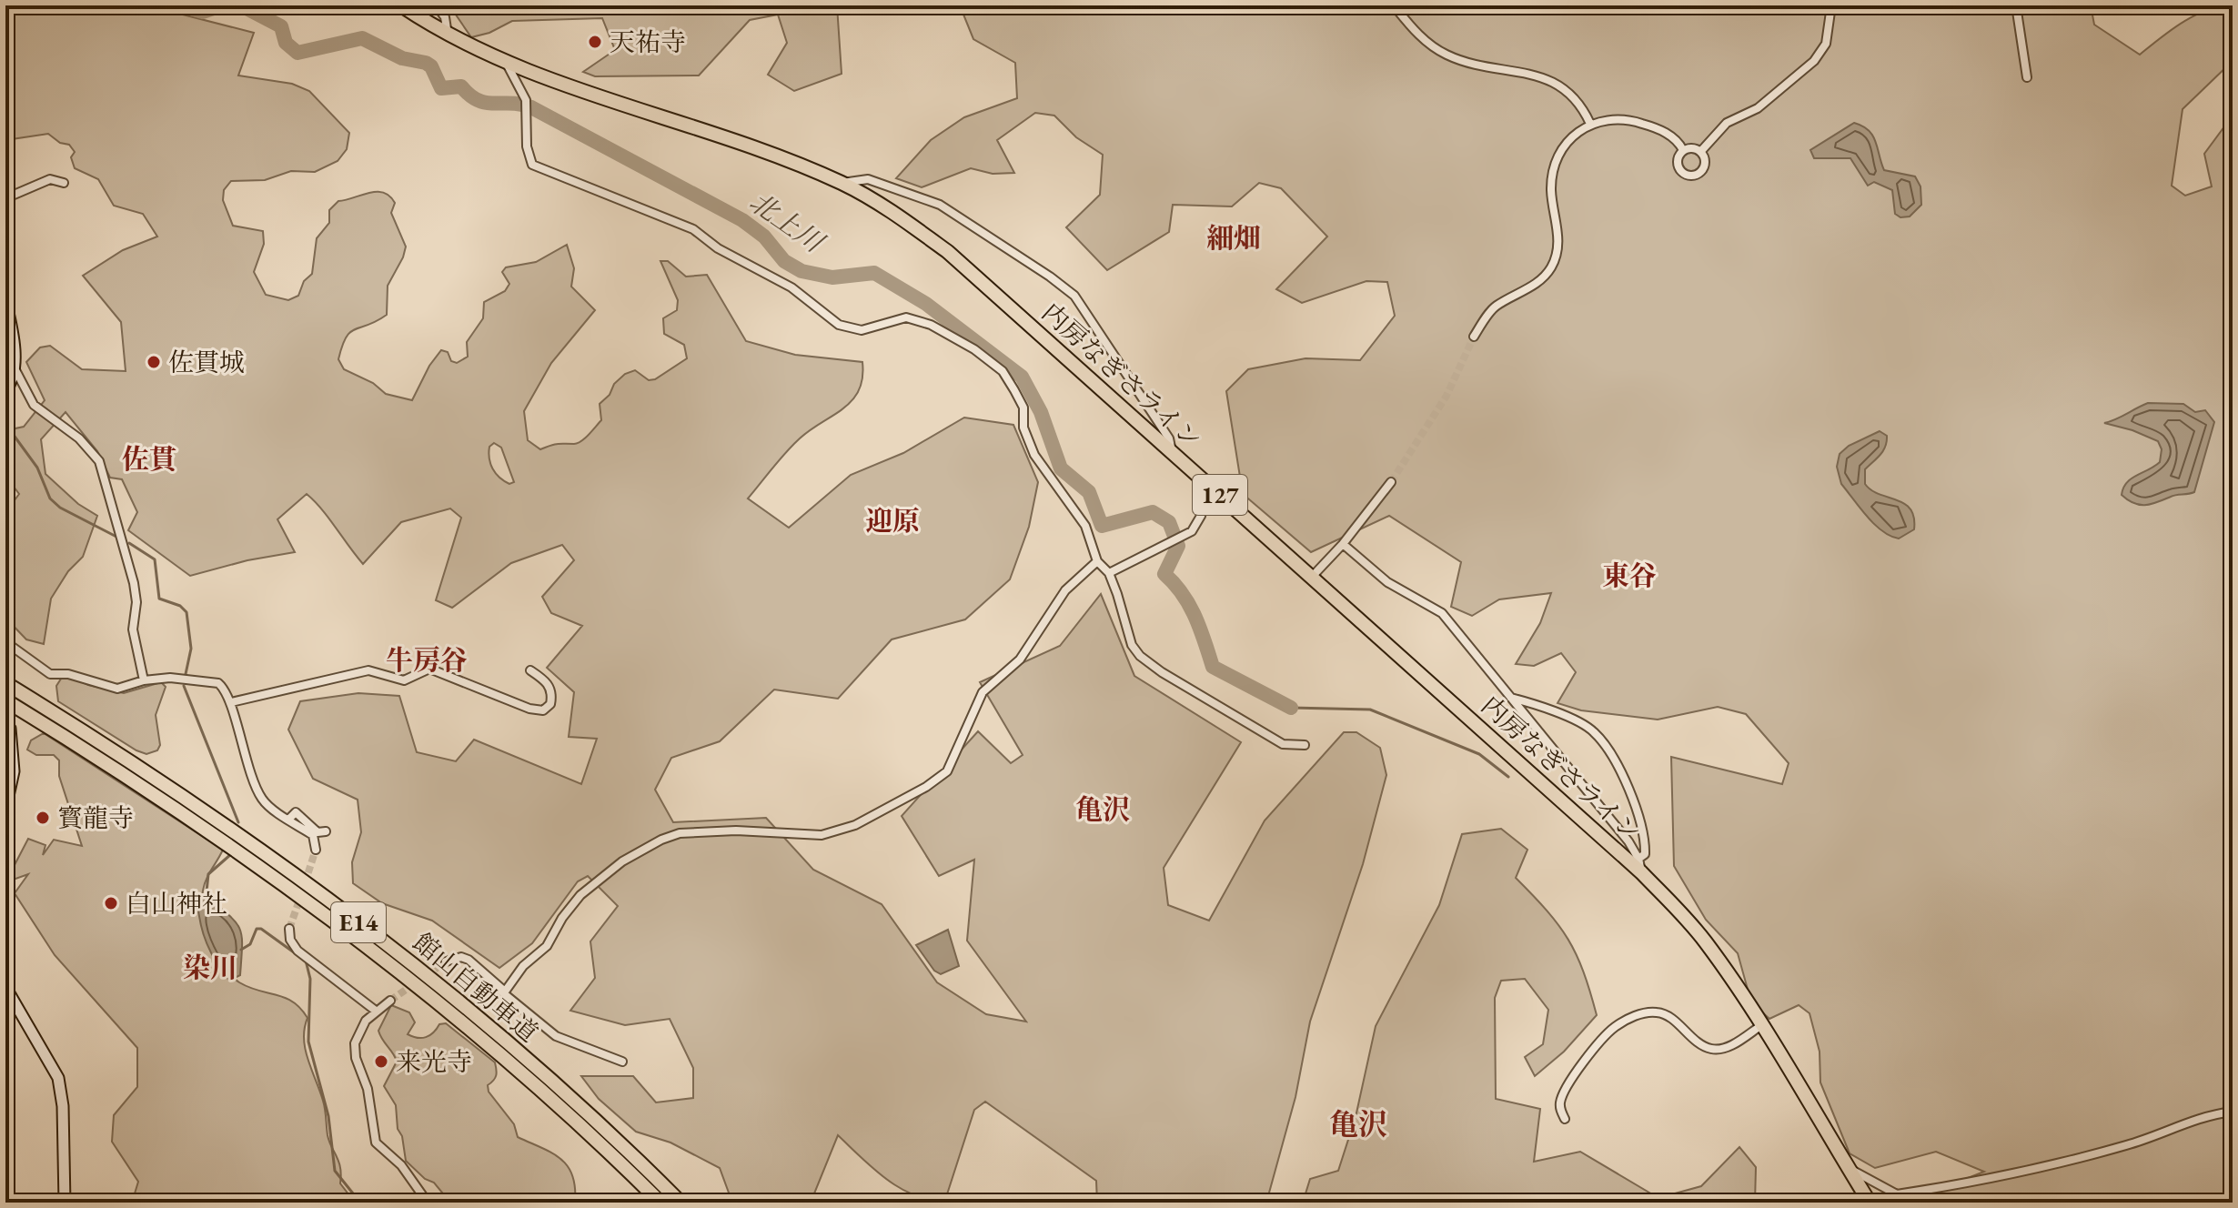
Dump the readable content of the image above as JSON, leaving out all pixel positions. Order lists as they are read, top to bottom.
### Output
{
  "streets": {
    "highway": [
      "内房なぎさライン",
      "127",
      "E14",
      "館山自動車道"
    ]
  },
  "districts": [
    "細畑",
    "佐貫",
    "迎原",
    "東谷",
    "牛房谷",
    "亀沢",
    "染川",
    "亀沢"
  ],
  "water": ["北上川"],
  "places": [
    "天祐寺",
    "佐貫城",
    "寳龍寺",
    "白山神社",
    "来光寺"
  ]
}
